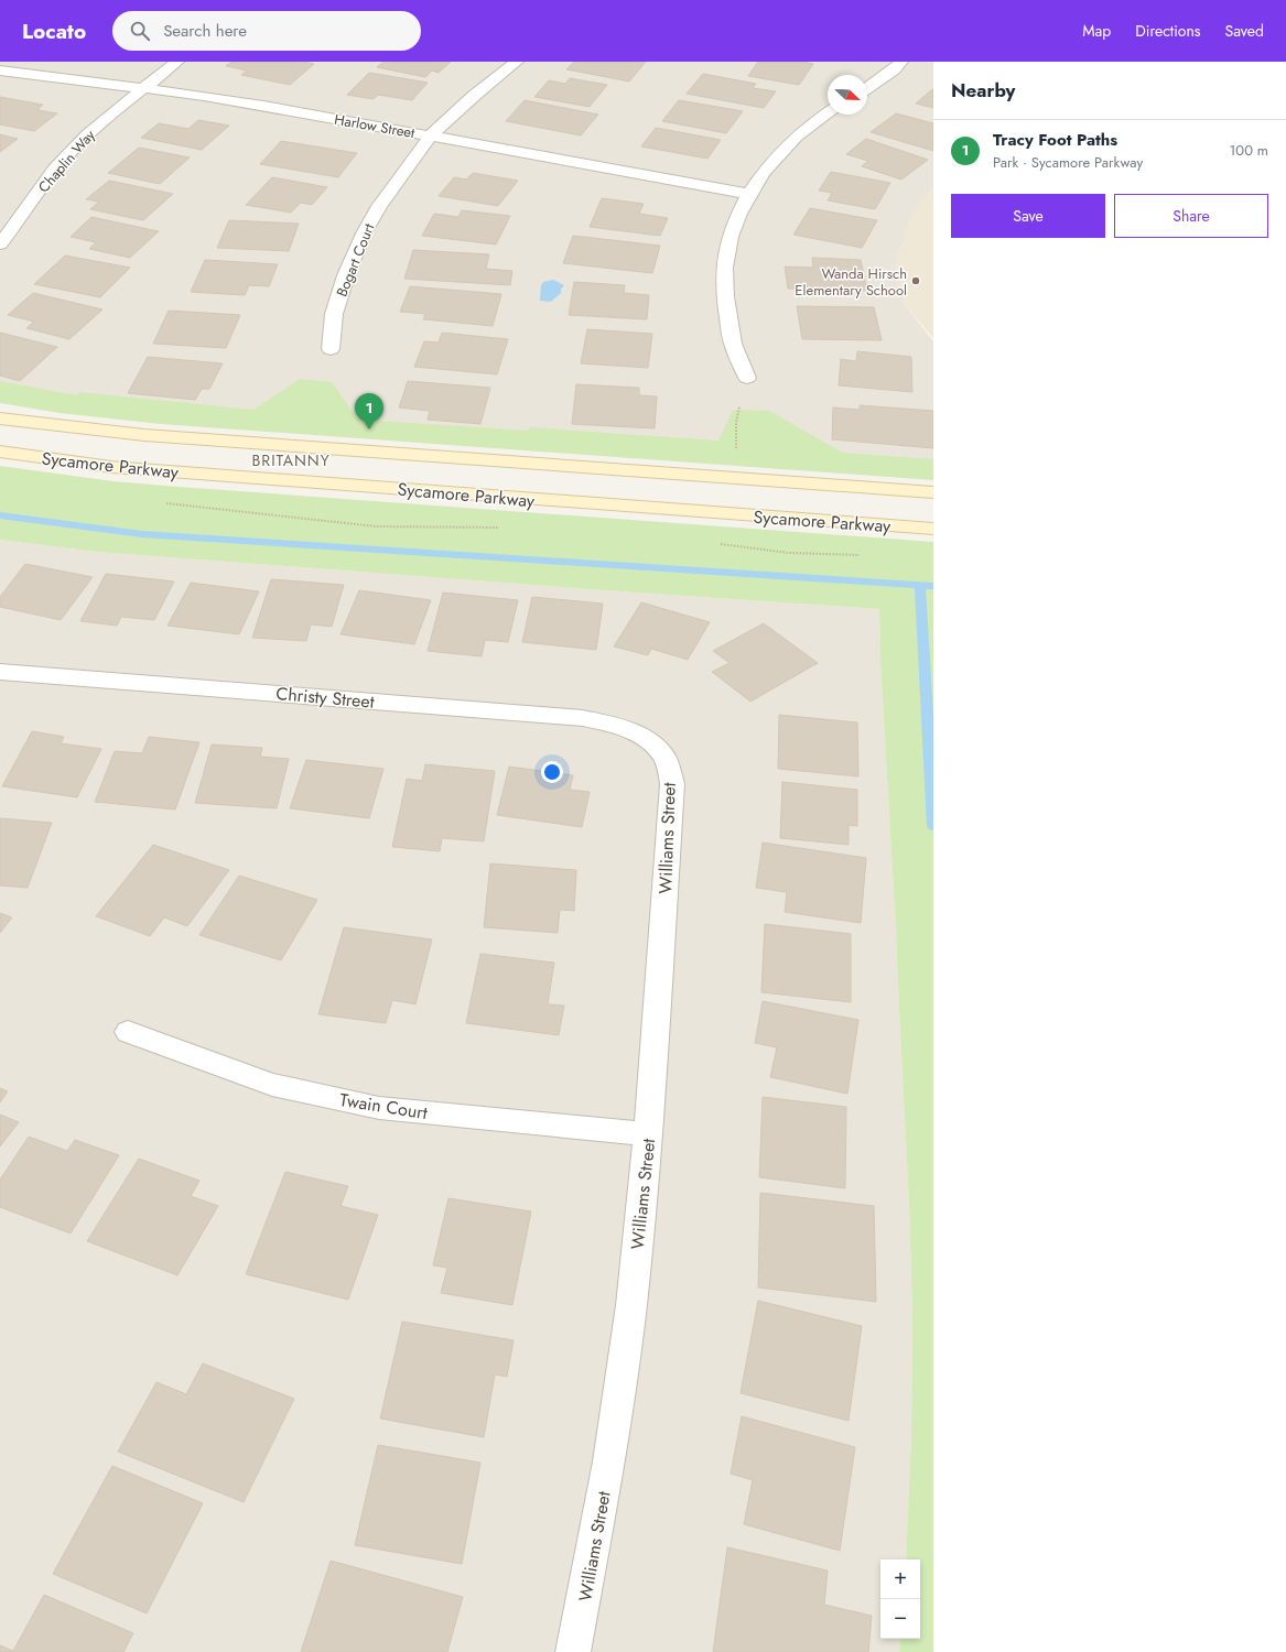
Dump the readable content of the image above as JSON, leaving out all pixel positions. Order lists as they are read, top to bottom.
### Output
{
  "streets": {
    "main road": ["Sycamore Parkway"],
    "street": [
      "Harlow Street",
      "Chaplin Way",
      "Bogart Court",
      "Christy Street",
      "Williams Street",
      "Twain Court"
    ]
  },
  "crossings": [
    ["Harlow Street", "Chaplin Way"],
    ["Harlow Street", "Bogart Court"],
    ["Christy Street", "Williams Street"],
    ["Williams Street", "Twain Court"]
  ],
  "districts": ["BRITANNY"],
  "places": ["Wanda Hirsch Elementary School"],
  "north": "bottom right",
  "page": {
    "header": "Locato",
    "search": "Search here",
    "nav": ["Map", "Directions", "Saved"],
    "heading": "Nearby",
    "list": [
      {
        "mark": "1",
        "name": "Tracy Foot Paths",
        "note": "Park · Sycamore Parkway",
        "value": "100 m"
      }
    ],
    "buttons": ["Save", "Share"],
    "pins": "1",
    "map_buttons": ["+", "−"]
  }
}
